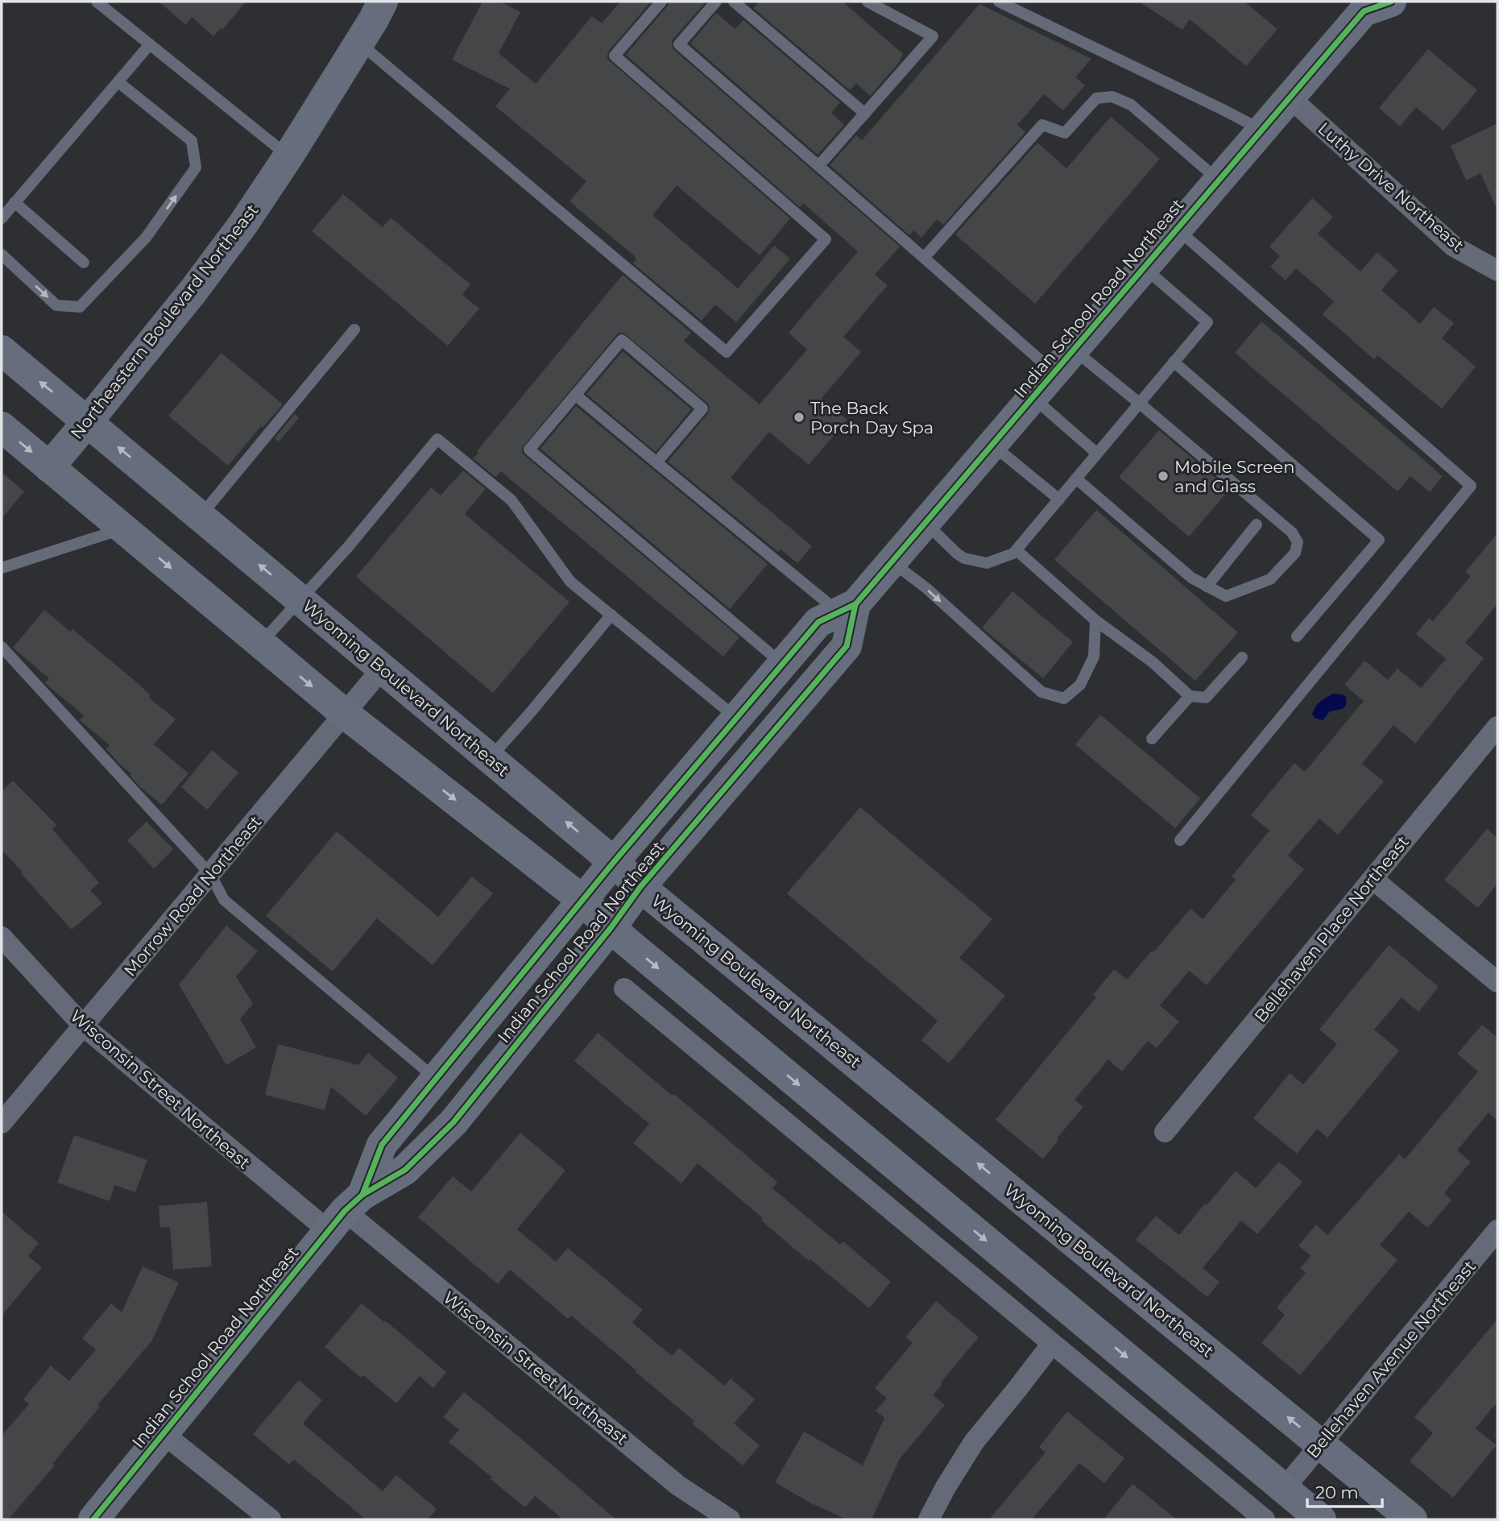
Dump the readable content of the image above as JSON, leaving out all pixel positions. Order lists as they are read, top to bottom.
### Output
{
  "streets": {
    "main road": ["Indian School Road Northeast", "Northeastern Boulevard Northeast", "Wyoming Boulevard Northeast"],
    "street": [
      "Luthy Drive Northeast",
      "Morrow Road Northeast",
      "Bellehaven Place Northeast",
      "Wisconsin Street Northeast",
      "Bellehaven Avenue Northeast"
    ]
  },
  "crossings": [
    ["Luthy Drive Northeast", "Indian School Road Northeast"],
    ["Indian School Road Northeast", "Wyoming Boulevard Northeast"],
    ["Indian School Road Northeast", "Wisconsin Street Northeast"],
    ["Northeastern Boulevard Northeast", "Wyoming Boulevard Northeast"],
    ["Wyoming Boulevard Northeast", "Morrow Road Northeast"],
    ["Wyoming Boulevard Northeast", "Bellehaven Avenue Northeast"],
    ["Morrow Road Northeast", "Wisconsin Street Northeast"]
  ],
  "places": ["The Back Porch Day Spa", "Mobile Screen and Glass"],
  "scale_bar": "20 m"
}
